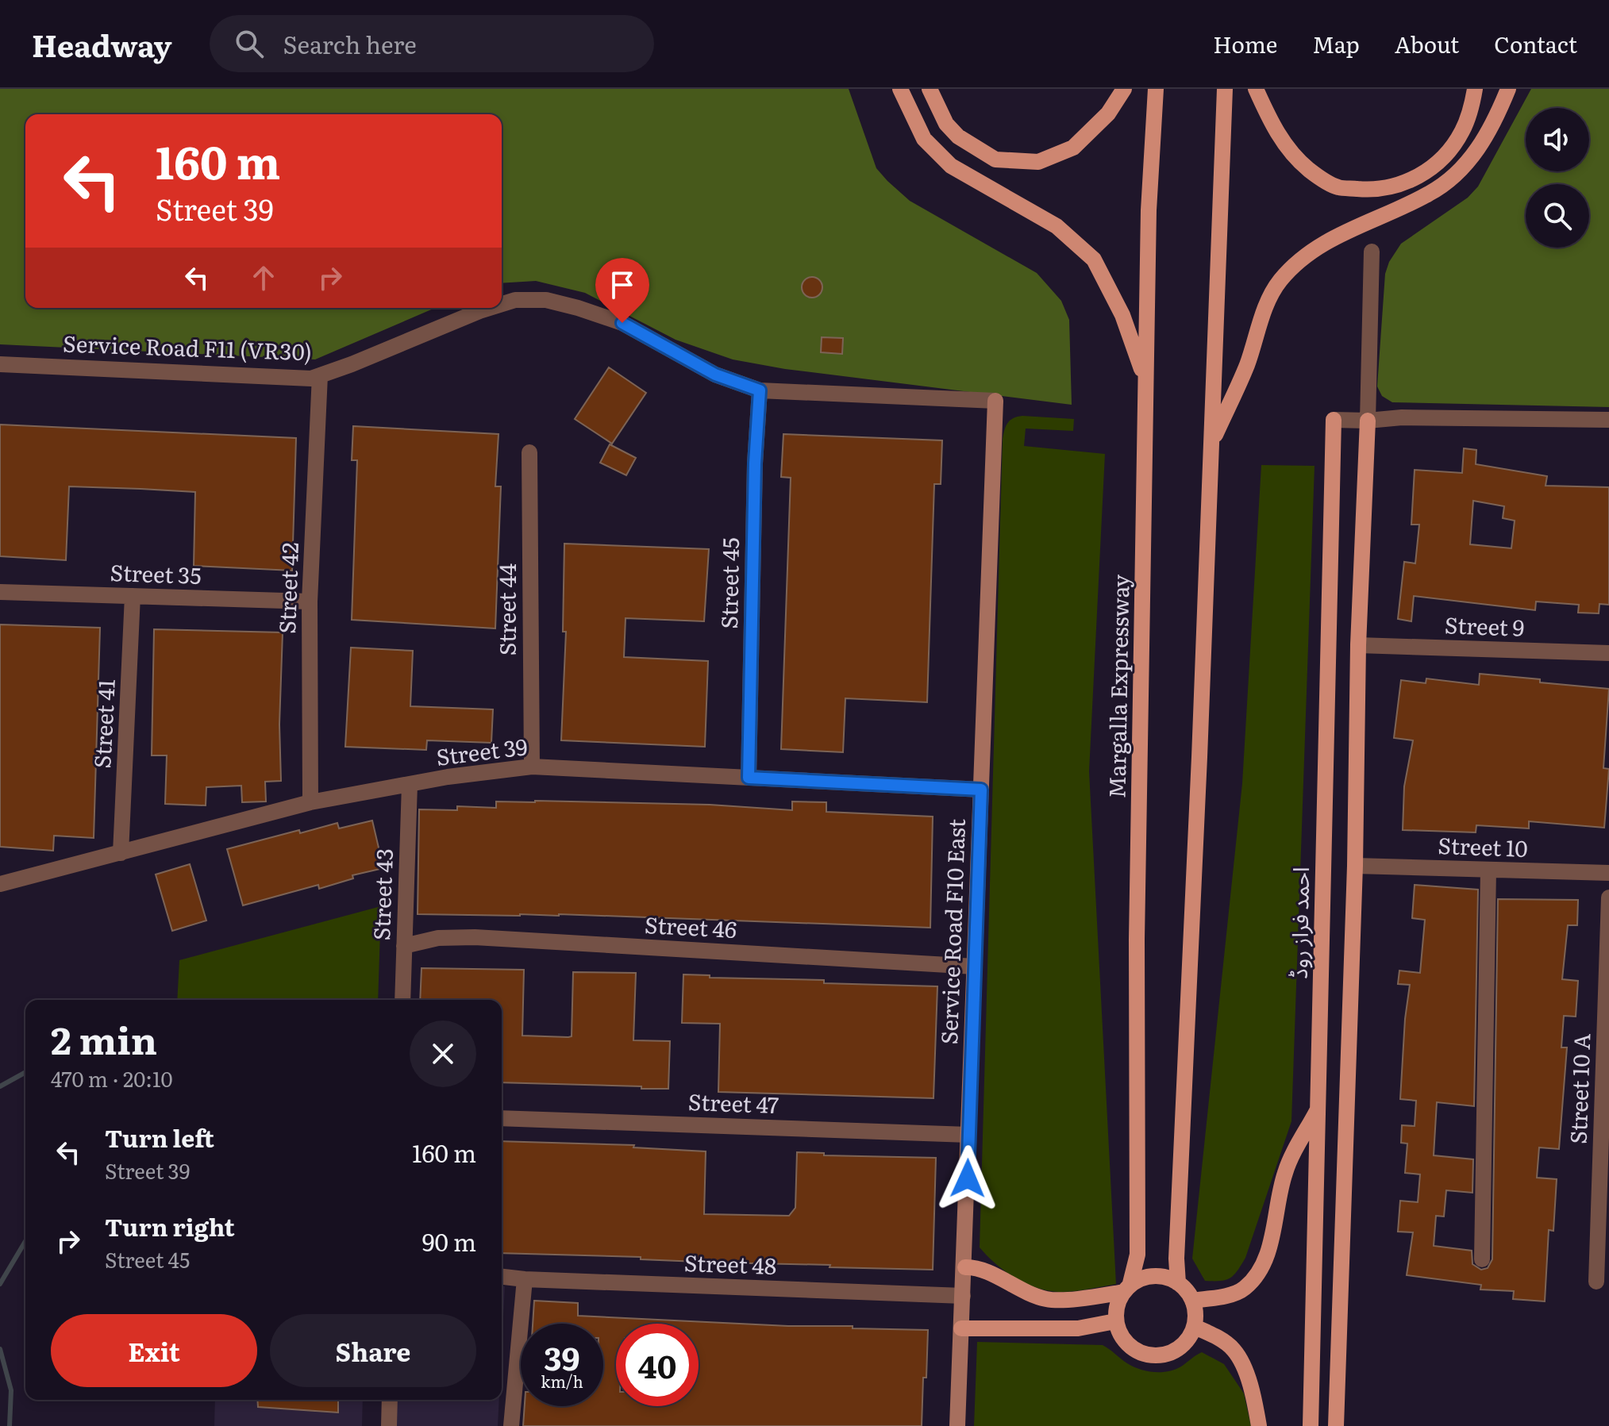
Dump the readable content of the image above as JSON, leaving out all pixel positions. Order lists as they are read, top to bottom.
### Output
{
  "streets": {
    "main road": ["Margalla Expressway", "احمد فراز روڈ"],
    "street": [
      "Service Road F11 (VR30)",
      "Street 35",
      "Street 45",
      "Street 42",
      "Street 44",
      "Street 9",
      "Street 41",
      "Street 39",
      "Street 10",
      "Street 43",
      "Street 46",
      "Service Road F10 East",
      "Street 10 A",
      "Street 47",
      "Street 48"
    ]
  },
  "crossings": [
    ["Service Road F11 (VR30)", "Street 45"],
    ["Service Road F11 (VR30)", "Street 42"],
    ["Service Road F11 (VR30)", "Service Road F10 East"],
    ["Street 35", "Street 42"],
    ["Street 35", "Street 41"],
    ["Street 45", "Street 39"],
    ["Street 42", "Street 39"],
    ["Street 44", "Street 39"],
    ["Street 41", "Street 39"],
    ["Street 39", "Street 43"],
    ["Street 39", "Service Road F10 East"],
    ["Street 43", "Street 46"],
    ["Street 46", "Service Road F10 East"],
    ["Service Road F10 East", "Street 47"],
    ["Service Road F10 East", "Street 48"]
  ],
  "page": {
    "header": "Headway",
    "search": "Search here",
    "nav": [
      "Home",
      "Map",
      "About",
      "Contact"
    ],
    "turn": ["160 m", "Street 39"],
    "heading": ["2 min", "470 m · 20:10"],
    "list": [
      {
        "name": "Turn left",
        "note": "Street 39",
        "value": "160 m"
      },
      {
        "name": "Turn right",
        "note": "Street 45",
        "value": "90 m"
      }
    ],
    "buttons": ["Exit", "Share"],
    "speed": "39 km/h",
    "limit": "40"
  }
}
